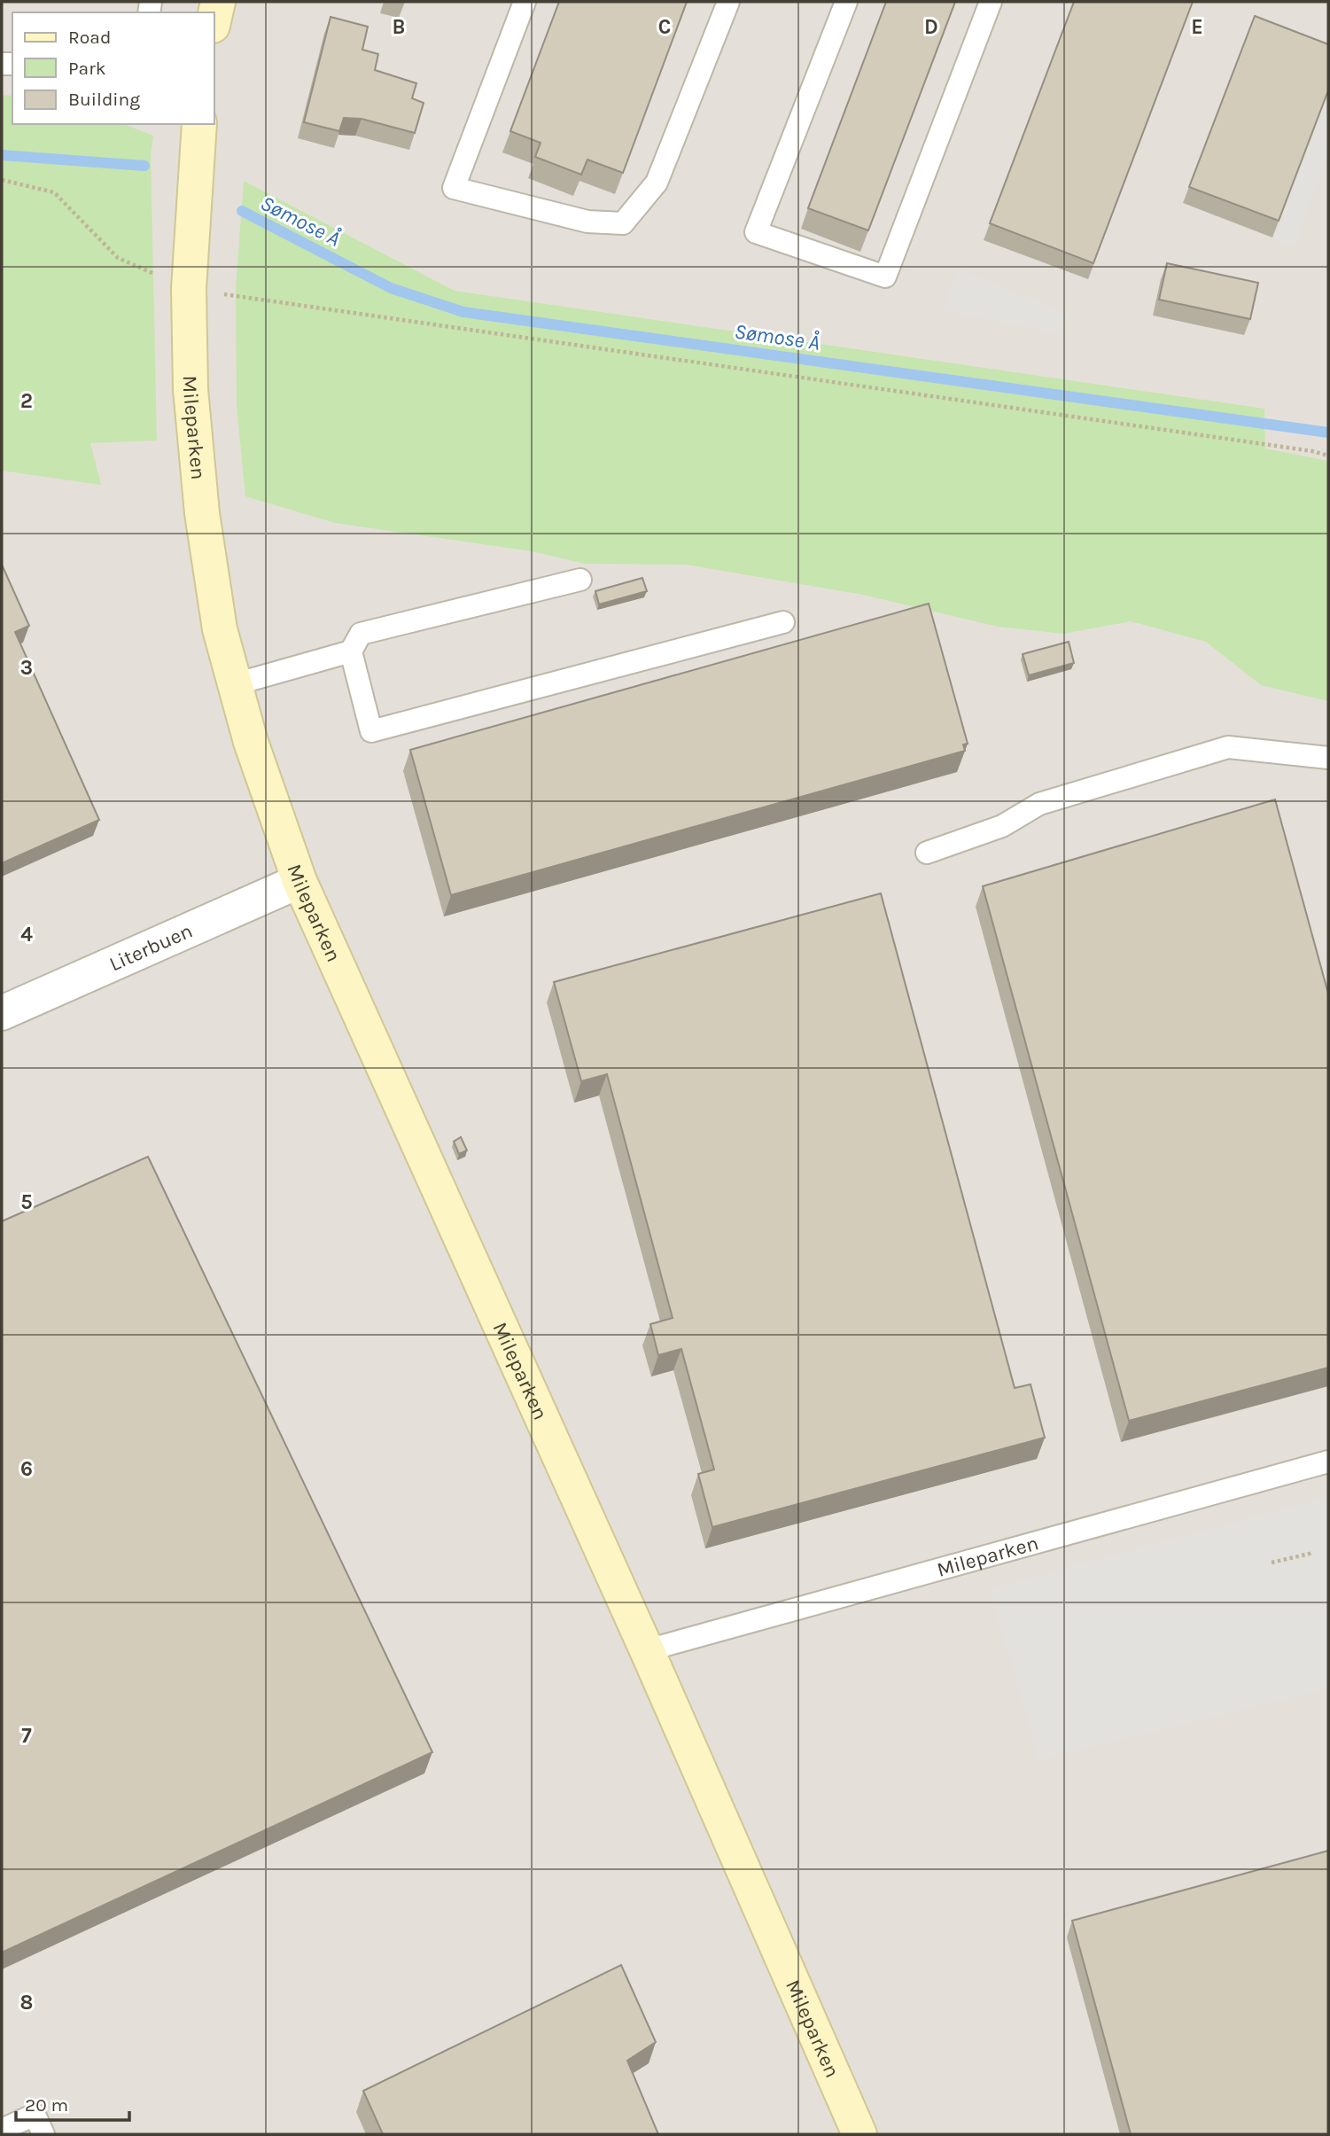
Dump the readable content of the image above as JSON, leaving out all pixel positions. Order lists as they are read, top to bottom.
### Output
{
  "streets": {
    "street": ["Mileparken", "Literbuen"]
  },
  "crossings": [
    ["Mileparken", "Literbuen"]
  ],
  "water": ["Sømose Å"],
  "legend": ["Road", "Park", "Building"],
  "scale_bar": "20 m",
  "grid": {
    "columns": [
      "B",
      "C",
      "D",
      "E"
    ],
    "rows": [
      "2",
      "3",
      "4",
      "5",
      "6",
      "7",
      "8"
    ]
  }
}
